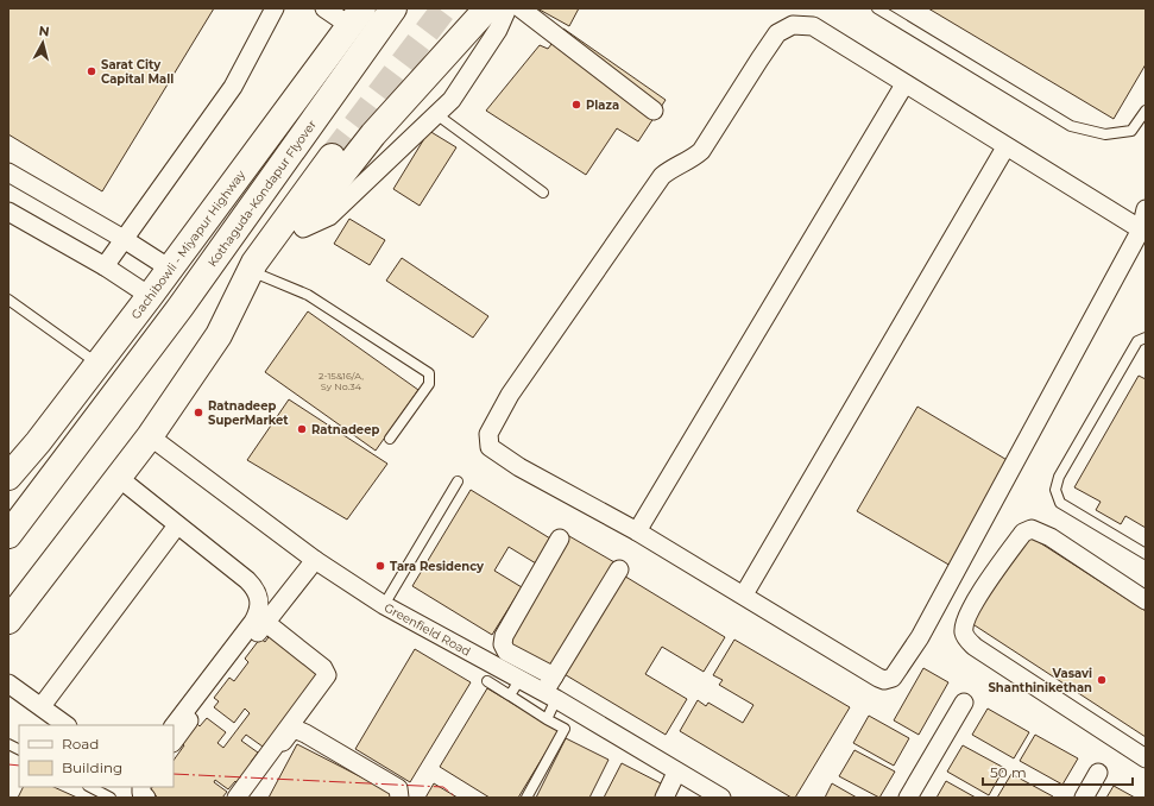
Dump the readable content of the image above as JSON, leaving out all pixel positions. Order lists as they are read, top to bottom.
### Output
{
  "streets": {
    "main road": ["Kothaguda-Kondapur Flyover", "Gachibowli - Miyapur Highway"],
    "street": ["Greenfield Road"]
  },
  "places": [
    "Sarat City Capital Mall",
    "Plaza",
    "Ratnadeep SuperMarket",
    "Ratnadeep",
    "Tara Residency",
    "Vasavi Shanthinikethan"
  ],
  "house_numbers": ["2-15&16/A, Sy No.34"],
  "legend": ["Road", "Building"],
  "scale_bar": "50 m",
  "north": "top"
}
